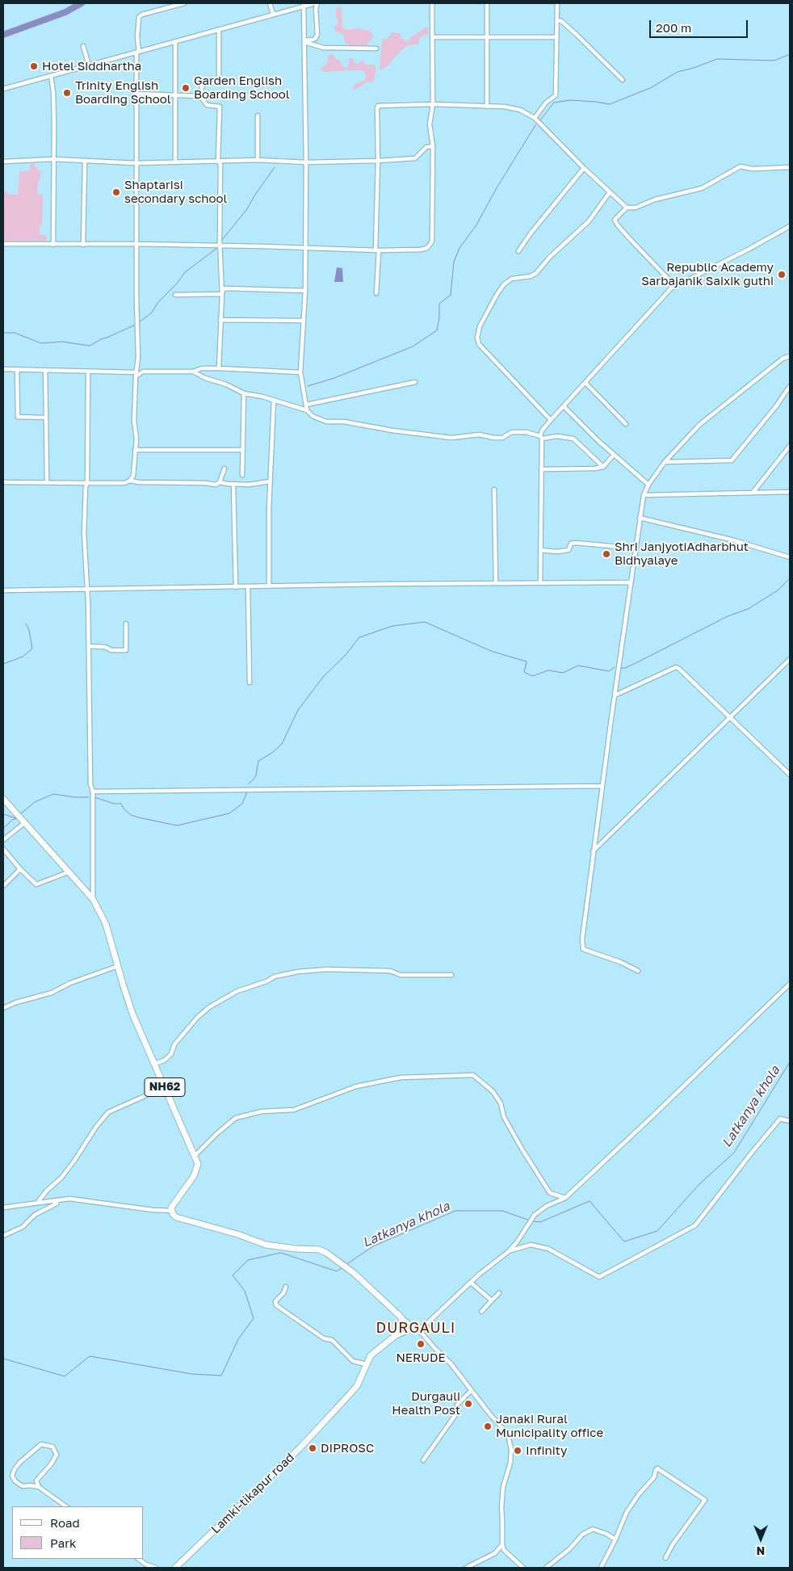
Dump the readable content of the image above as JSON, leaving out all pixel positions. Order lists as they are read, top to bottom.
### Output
{
  "streets": {
    "main road": ["NH62", "Lamki-tikapur road"]
  },
  "districts": ["DURGAULI"],
  "water": ["Latkanya khola"],
  "places": [
    "Hotel Siddhartha",
    "Garden English Boarding School",
    "Trinity English Boarding School",
    "Shaptarisi secondary school",
    "Republic Academy Sarbajanik Saixik guthi",
    "Shri JanjyotiAdharbhut Bidhyalaye",
    "NERUDE",
    "Durgauli Health Post",
    "Janaki Rural Municipality office",
    "DIPROSC",
    "Infinity"
  ],
  "legend": ["Road", "Park"],
  "scale_bar": "200 m",
  "north": "bottom"
}
